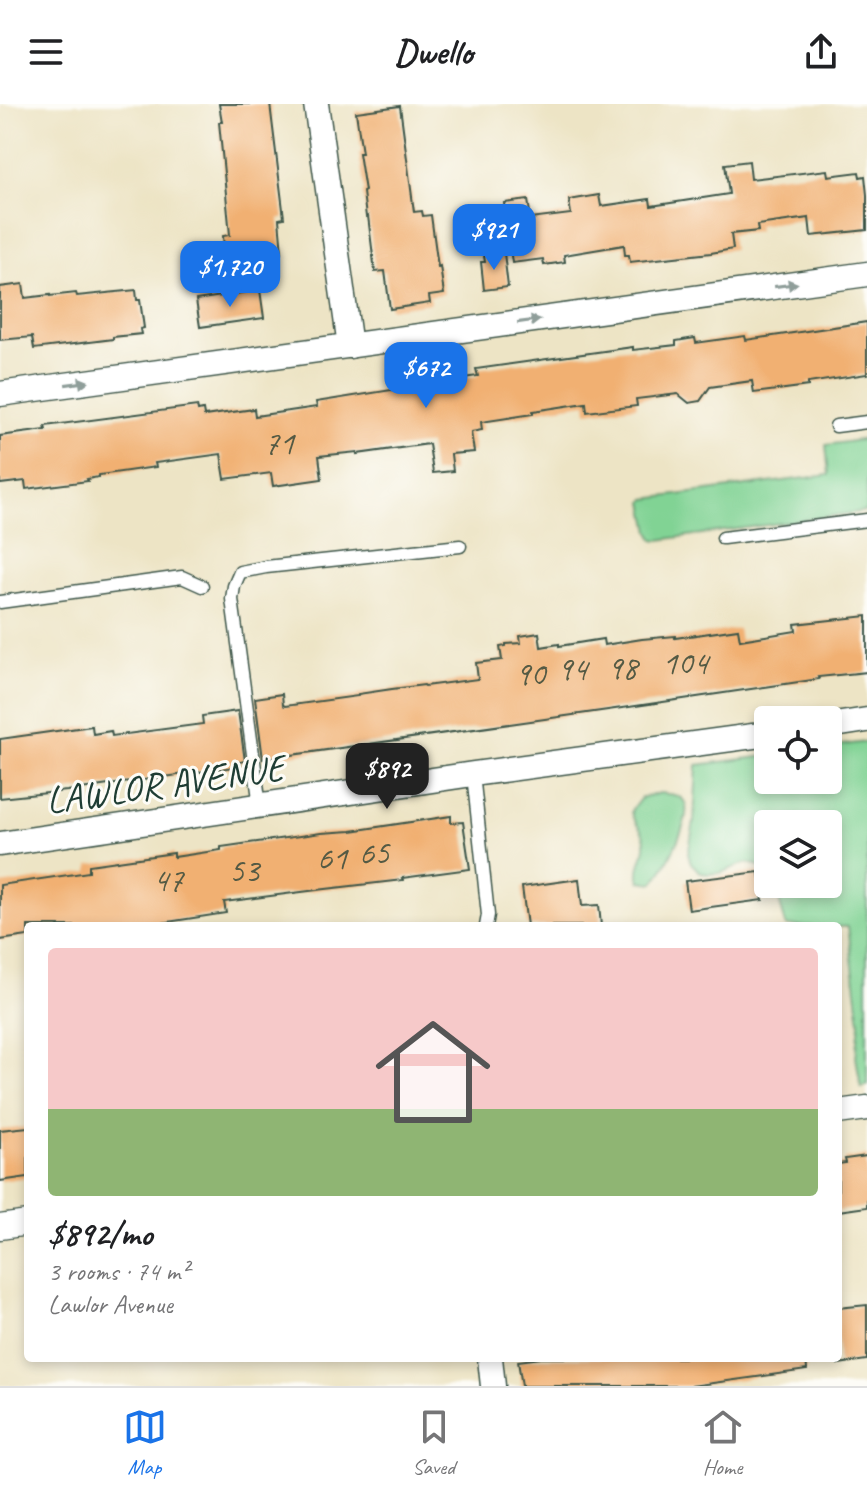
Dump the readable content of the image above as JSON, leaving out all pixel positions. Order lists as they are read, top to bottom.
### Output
{
  "streets": {
    "street": ["LAWLOR AVENUE"]
  },
  "house_numbers": [
    "71",
    "104",
    "98",
    "94",
    "90",
    "65",
    "61",
    "53",
    "47"
  ],
  "page": {
    "header": "Dwello",
    "price": [
      "$921",
      "$1,720",
      "$672",
      "$892"
    ],
    "list": [
      {
        "name": "$892/mo",
        "note": "3 rooms · 74 m² · Lawlor Avenue"
      }
    ],
    "tabs": ["Map", "Saved", "Home"]
  }
}
